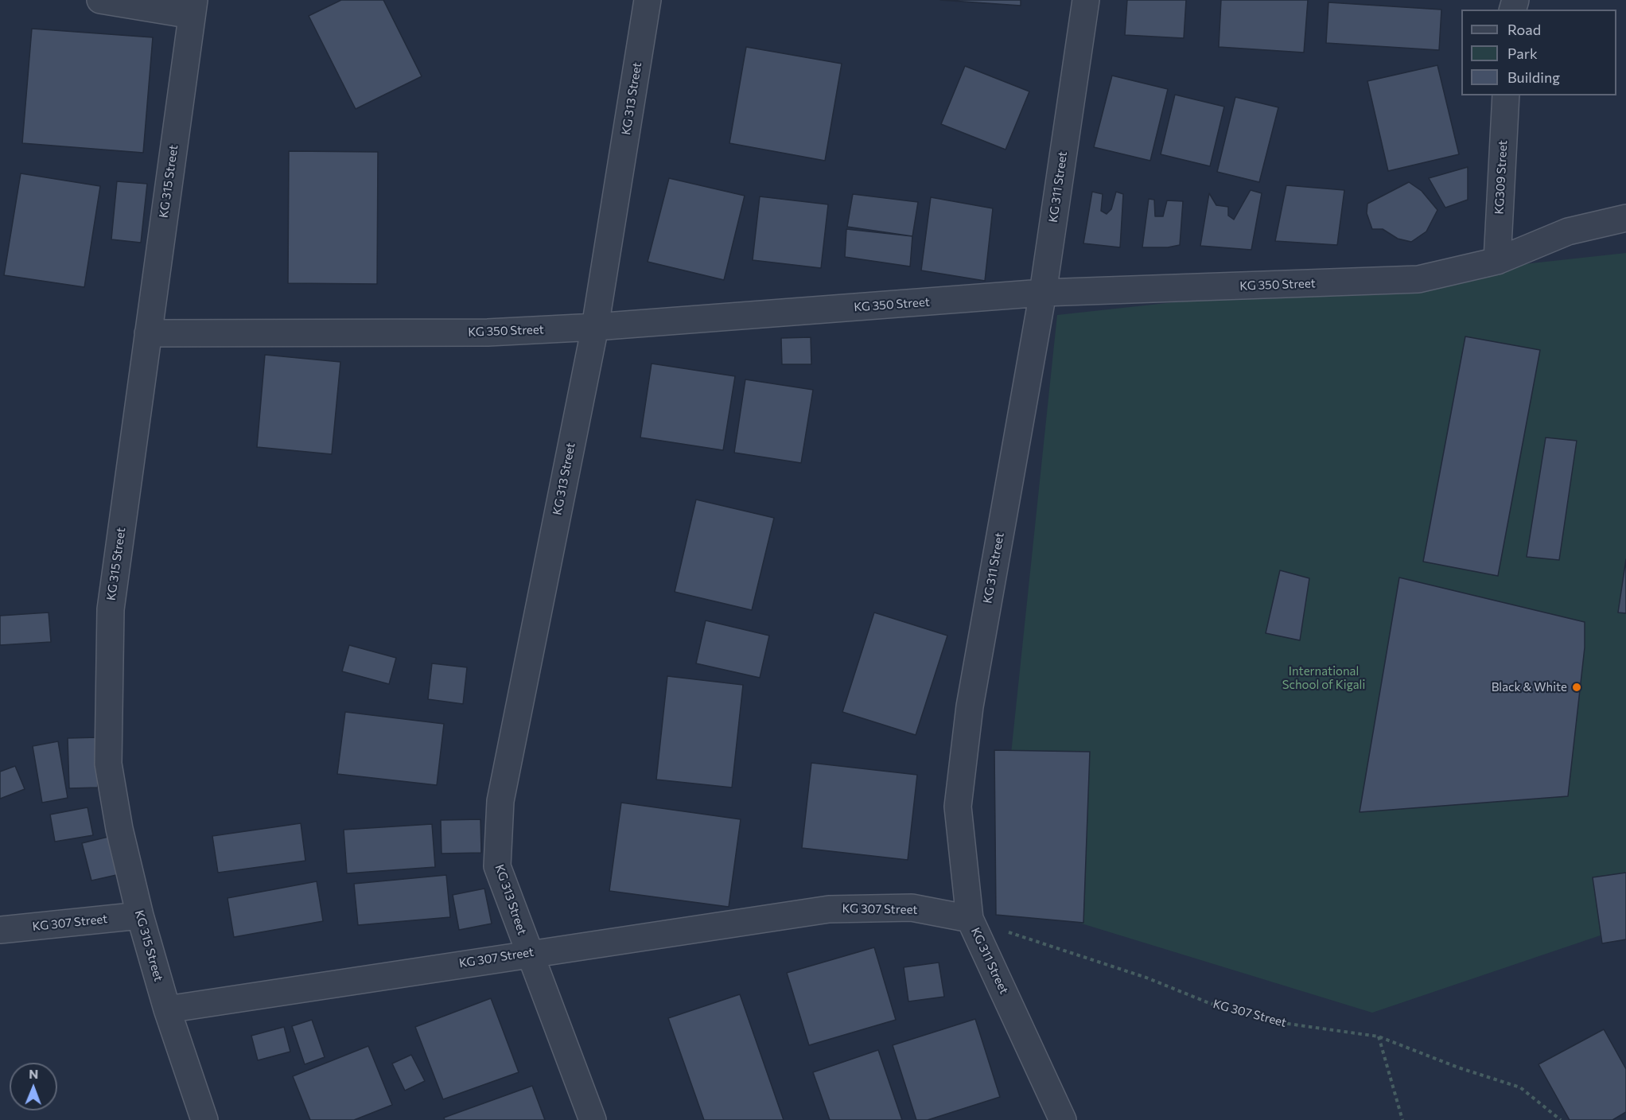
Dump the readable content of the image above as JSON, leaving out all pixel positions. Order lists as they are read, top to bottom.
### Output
{
  "streets": {
    "street": [
      "KG 313 Street",
      "KG309 Street",
      "KG 315 Street",
      "KG 311 Street",
      "KG 350 Street",
      "KG 307 Street"
    ]
  },
  "crossings": [
    ["KG 313 Street", "KG 350 Street"],
    ["KG 313 Street", "KG 307 Street"],
    ["KG309 Street", "KG 350 Street"],
    ["KG 315 Street", "KG 350 Street"],
    ["KG 315 Street", "KG 307 Street"],
    ["KG 311 Street", "KG 350 Street"],
    ["KG 311 Street", "KG 307 Street"]
  ],
  "parks": ["International School of Kigali"],
  "places": ["Black & White"],
  "legend": ["Road", "Park", "Building"],
  "north": "top"
}
